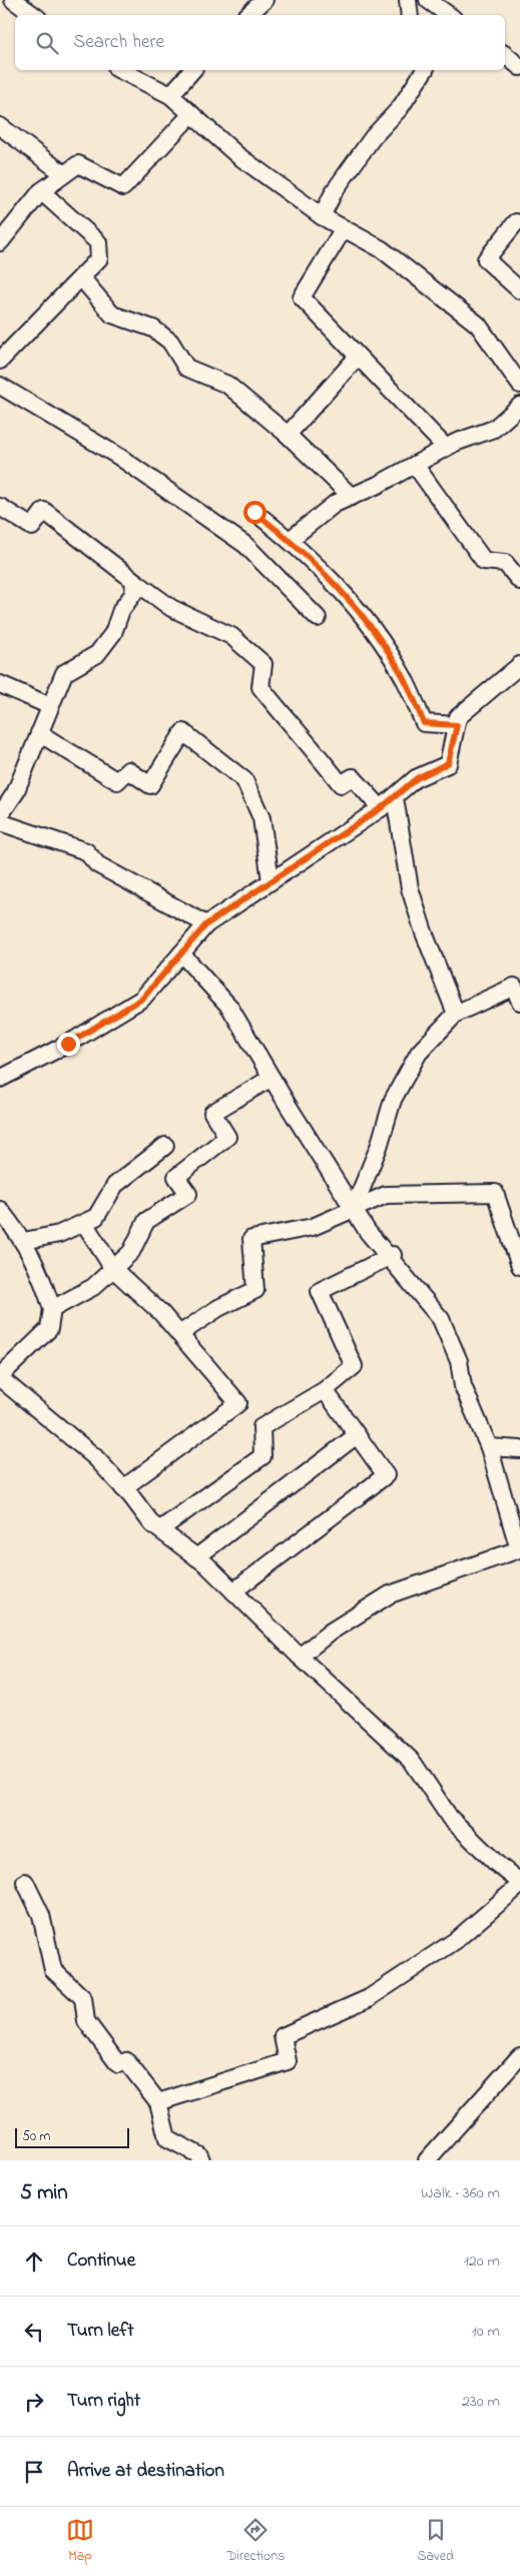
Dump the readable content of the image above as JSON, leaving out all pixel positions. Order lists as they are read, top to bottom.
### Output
{
  "scale_bar": "50 m",
  "page": {
    "search": "Search here",
    "scale": "50 m",
    "heading": ["5 min", "Walk · 360 m"],
    "list": [
      ["Continue", "120 m"],
      ["Turn left", "10 m"],
      ["Turn right", "230 m"],
      "Arrive at destination"
    ],
    "nav": ["Map", "Directions", "Saved"]
  }
}
